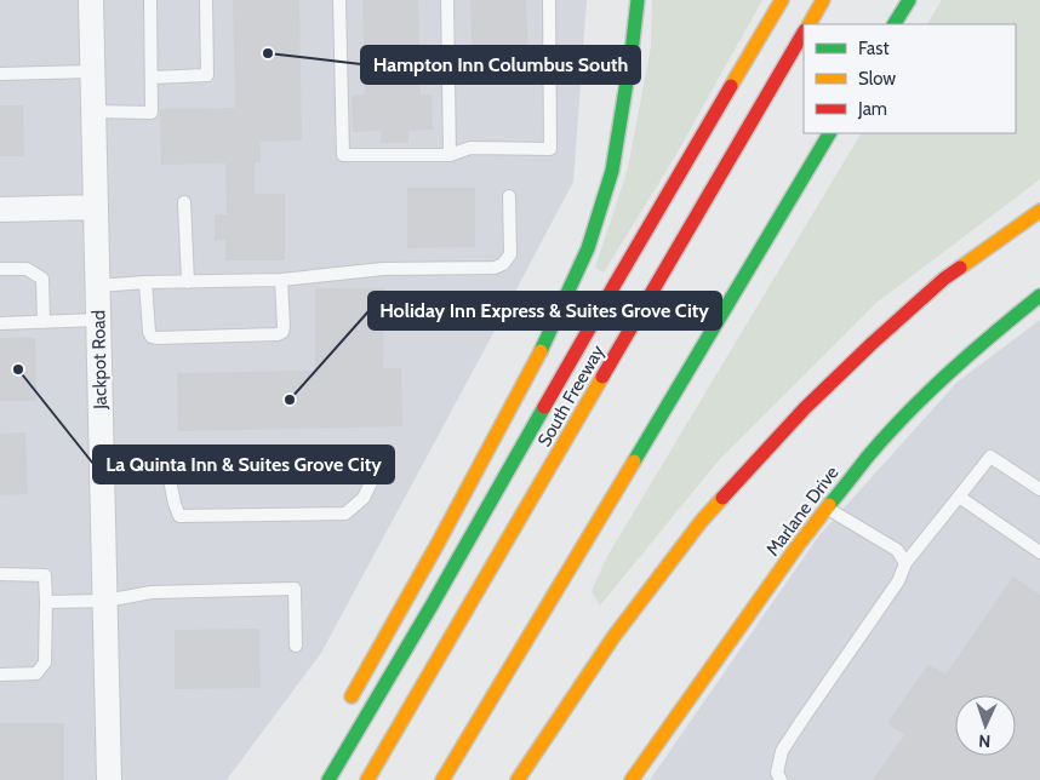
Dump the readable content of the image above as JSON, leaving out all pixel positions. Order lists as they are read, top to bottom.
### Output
{
  "streets": {
    "main road": ["South Freeway", "Marlane Drive"],
    "street": ["Jackpot Road"]
  },
  "places": ["Hampton Inn Columbus South", "La Quinta Inn & Suites Grove City", "Holiday Inn Express & Suites Grove City"],
  "legend": ["Fast", "Slow", "Jam"],
  "north": "bottom"
}
